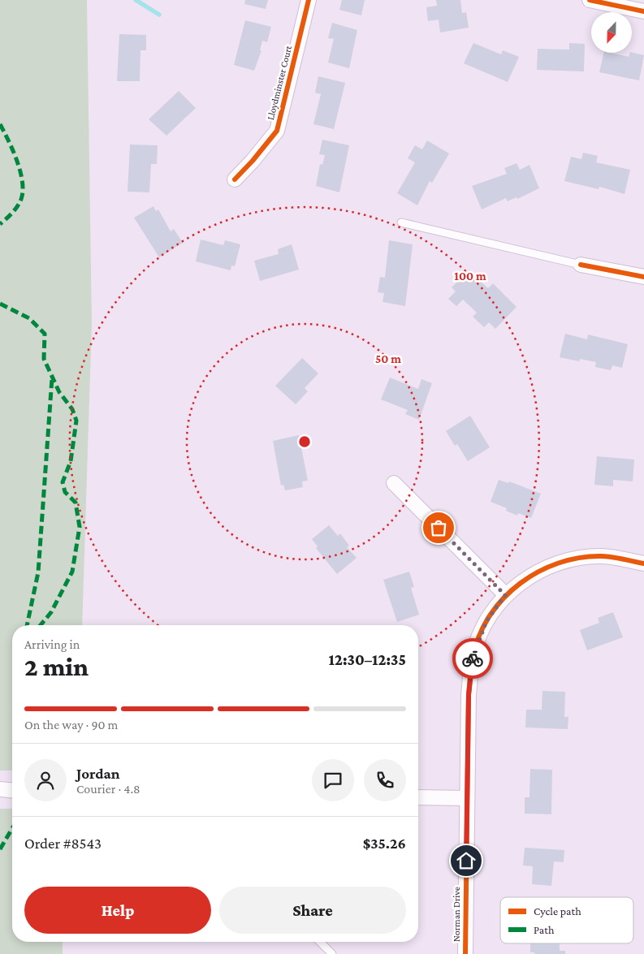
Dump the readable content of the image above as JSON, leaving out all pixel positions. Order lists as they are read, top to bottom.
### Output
{
  "streets": {
    "street": ["Lloydminster Court", "Norman Drive"]
  },
  "legend": ["Cycle path", "Path"],
  "north": "bottom",
  "page": {
    "heading": ["2 min", "Arriving in", "12:30–12:35"],
    "panel": [
      "Jordan",
      "Courier · 4.8",
      "Order #8543",
      "$35.26"
    ],
    "bar": "On the way · 90 m",
    "buttons": ["Help", "Share"]
  },
  "rings": ["100 m", "50 m"]
}
